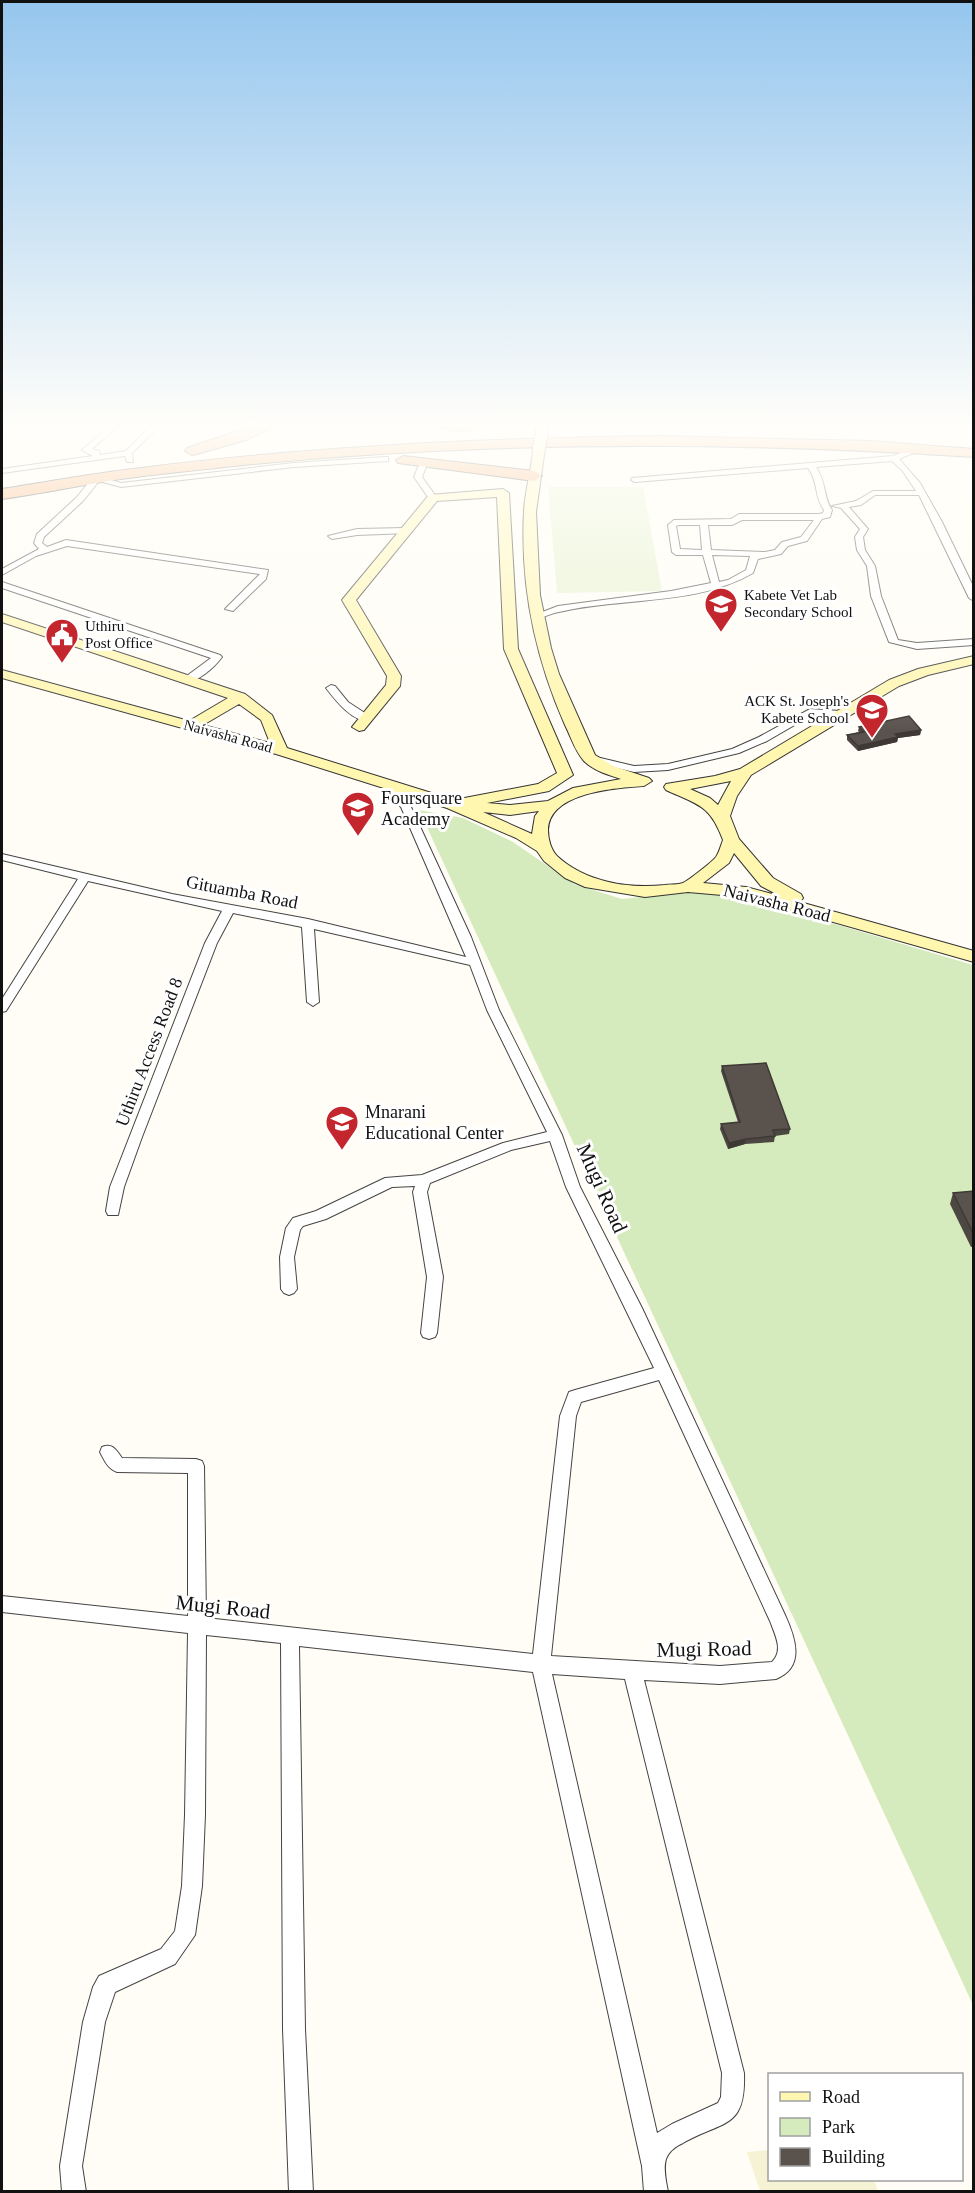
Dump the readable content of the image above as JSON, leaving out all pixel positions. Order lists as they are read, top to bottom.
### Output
{
  "streets": {
    "street": [
      "Naivasha Road",
      "Gituamba Road",
      "Uthiru Access Road 8",
      "Mugi Road"
    ]
  },
  "crossings": [
    ["Naivasha Road", "Mugi Road"],
    ["Gituamba Road", "Uthiru Access Road 8"],
    ["Gituamba Road", "Mugi Road"]
  ],
  "places": {
    "school or university": [
      "Kabete Vet Lab Secondary School",
      "ACK St. Joseph's Kabete School",
      "Foursquare Academy",
      "Mnarani Educational Center"
    ],
    "public building": ["Uthiru Post Office"]
  },
  "legend": ["Road", "Park", "Building"]
}
